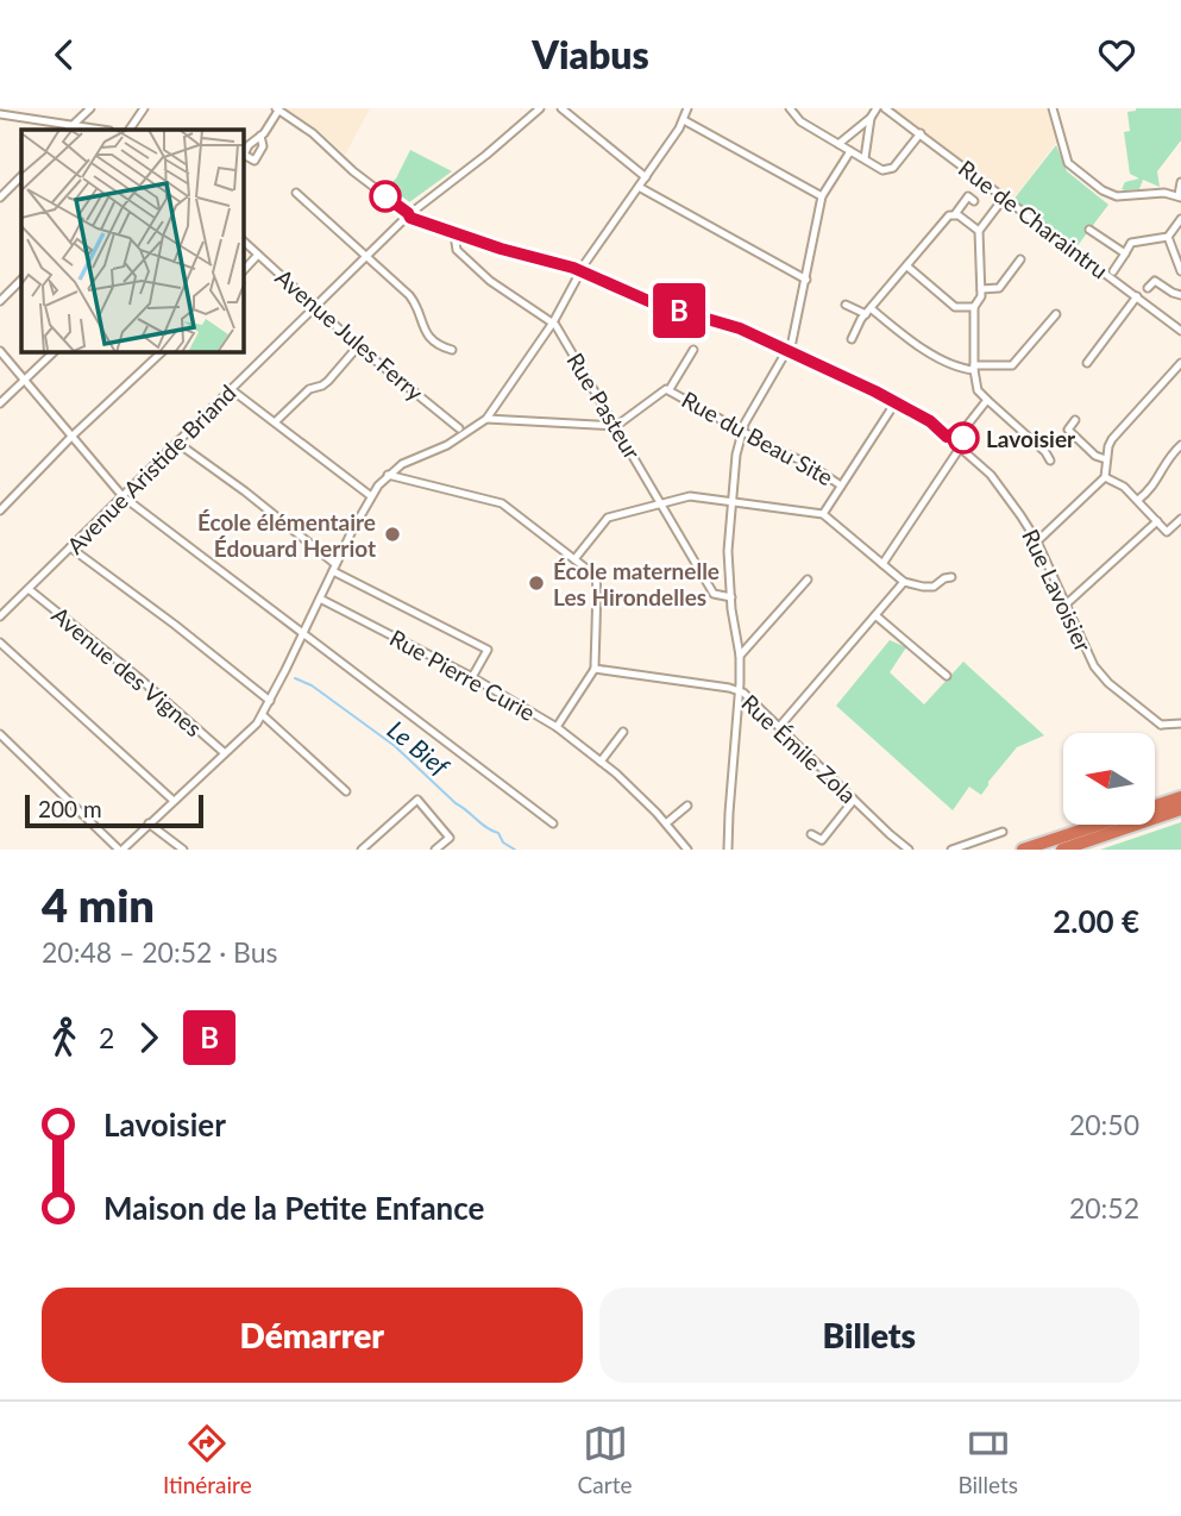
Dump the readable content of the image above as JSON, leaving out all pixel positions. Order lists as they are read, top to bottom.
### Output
{
  "streets": {
    "street": [
      "Rue de Charaintru",
      "Avenue Jules Ferry",
      "Rue Pasteur",
      "Rue du Beau Site",
      "Avenue Aristide Briand",
      "Rue Lavoisier",
      "Avenue des Vignes",
      "Rue Pierre Curie",
      "Rue Émile Zola"
    ]
  },
  "crossings": [
    ["Avenue Jules Ferry", "Avenue Aristide Briand"],
    ["Rue Pasteur", "Rue du Beau Site"],
    ["Rue Pasteur", "Rue Lavoisier"],
    ["Avenue Aristide Briand", "Rue Lavoisier"],
    ["Avenue Aristide Briand", "Avenue des Vignes"]
  ],
  "water": ["Le Bief"],
  "places": ["Lavoisier", "École élémentaire Édouard Herriot", "École maternelle Les Hirondelles"],
  "lines": ["bus line B"],
  "scale_bar": "200 m",
  "north": "left",
  "page": {
    "header": "Viabus",
    "on_map": "B",
    "scale": "200 m",
    "heading": ["4 min", "20:48 – 20:52 · Bus", "2.00 €"],
    "legs": ["2", "B"],
    "list": [
      {
        "name": "Lavoisier",
        "value": "20:50"
      },
      {
        "name": "Maison de la Petite Enfance",
        "value": "20:52"
      }
    ],
    "buttons": ["Démarrer", "Billets"],
    "tabs": ["Itinéraire", "Carte", "Billets"]
  }
}
